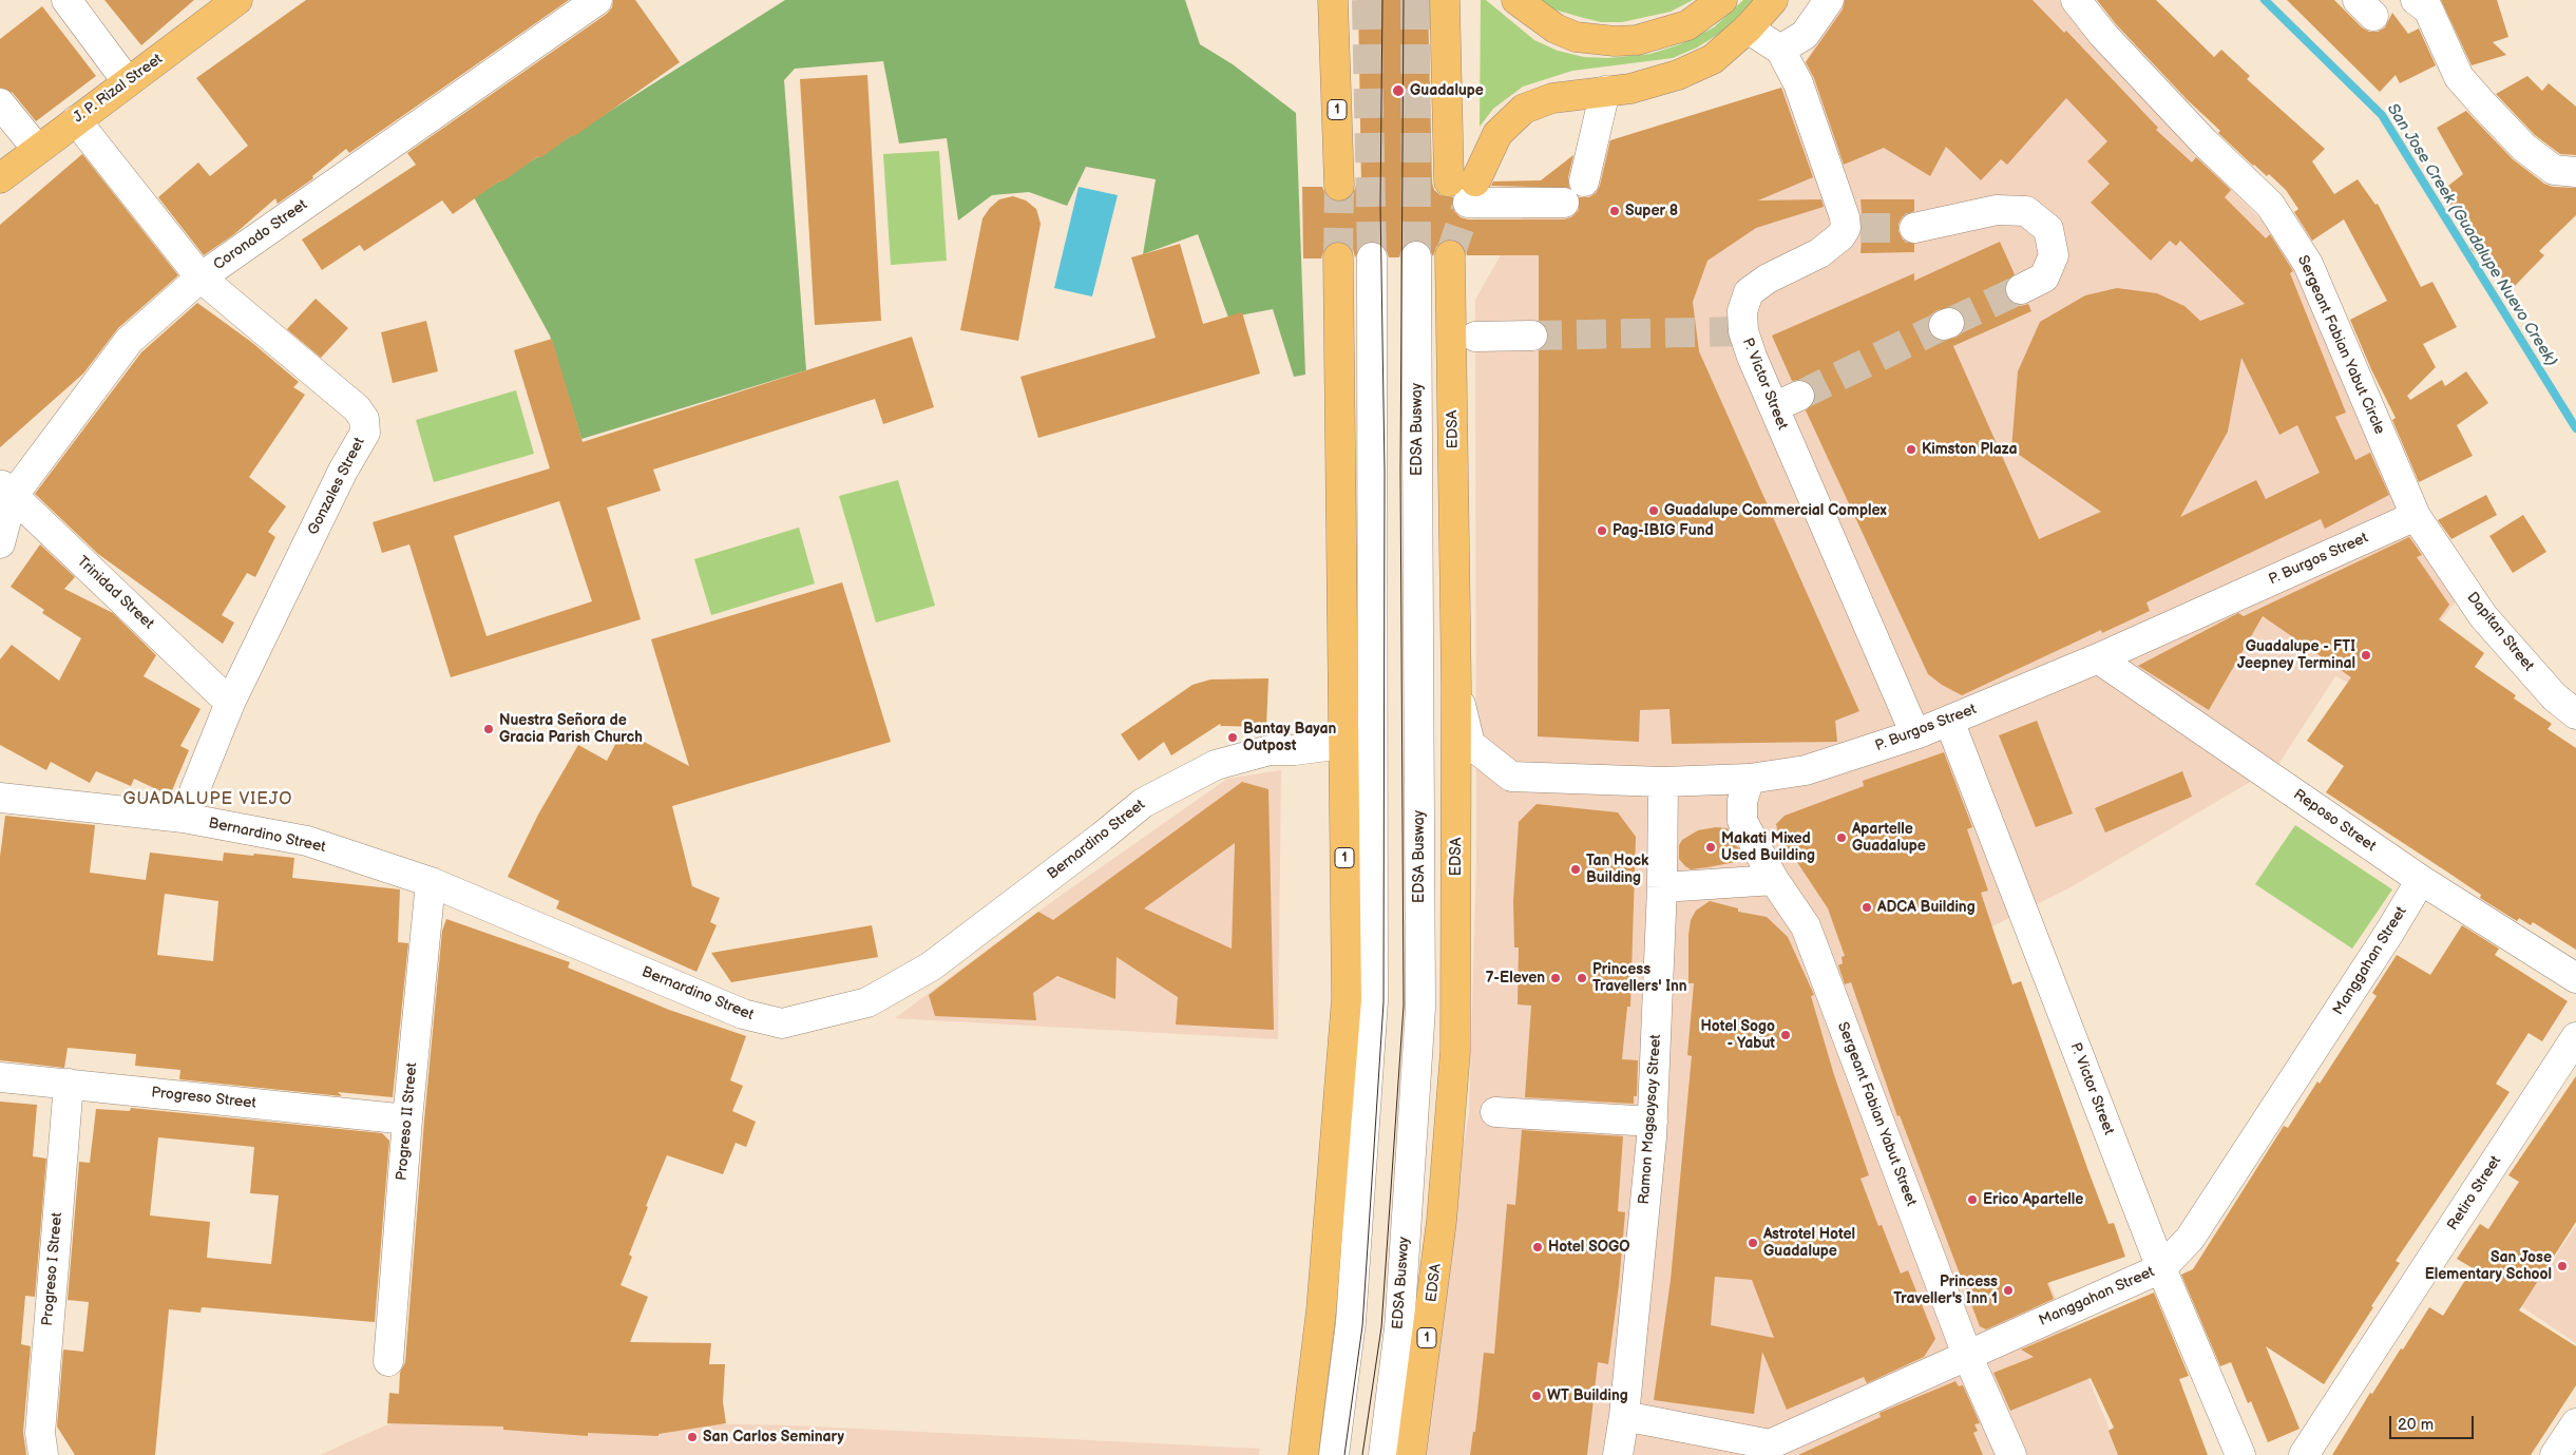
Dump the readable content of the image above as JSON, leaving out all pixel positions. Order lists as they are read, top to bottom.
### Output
{
  "streets": {
    "main road": ["J. P. Rizal Street", "1", "EDSA"],
    "street": [
      "Coronado Street",
      "Sergeant Fabian Yabut Circle",
      "P. Victor Street",
      "EDSA Busway",
      "Gonzales Street",
      "P. Burgos Street",
      "Trinidad Street",
      "Dapitan Street",
      "Reposo Street",
      "Bernardino Street",
      "Manggahan Street",
      "Progreso Street",
      "Sergeant Fabian Yabut Street",
      "Ramon Magsaysay Street",
      "Progreso II Street",
      "Retiro Street",
      "Progreso I Street"
    ]
  },
  "crossings": [
    ["J. P. Rizal Street", "Gonzales Street"],
    ["1", "Bernardino Street"],
    ["Coronado Street", "Gonzales Street"],
    ["Coronado Street", "Trinidad Street"],
    ["Sergeant Fabian Yabut Circle", "P. Burgos Street"],
    ["Sergeant Fabian Yabut Circle", "Dapitan Street"],
    ["P. Victor Street", "P. Burgos Street"],
    ["P. Victor Street", "Manggahan Street"],
    ["EDSA", "P. Burgos Street"],
    ["Gonzales Street", "Trinidad Street"],
    ["Gonzales Street", "Bernardino Street"],
    ["P. Burgos Street", "Dapitan Street"],
    ["P. Burgos Street", "Reposo Street"],
    ["P. Burgos Street", "Sergeant Fabian Yabut Street"],
    ["P. Burgos Street", "Ramon Magsaysay Street"],
    ["Reposo Street", "Manggahan Street"],
    ["Bernardino Street", "Progreso II Street"],
    ["Manggahan Street", "Sergeant Fabian Yabut Street"],
    ["Manggahan Street", "Ramon Magsaysay Street"],
    ["Progreso Street", "Progreso II Street"],
    ["Progreso Street", "Progreso I Street"]
  ],
  "districts": ["GUADALUPE VIEJO"],
  "water": ["San Jose Creek (Guadalupe Nuevo Creek)"],
  "places": [
    "Guadalupe",
    "Super 8",
    "Kimston Plaza",
    "Guadalupe Commercial Complex",
    "Pag-IBIG Fund",
    "Guadalupe - FTI Jeepney Terminal",
    "Nuestra Señora de Gracia Parish Church",
    "Bantay Bayan Outpost",
    "Apartelle Guadalupe",
    "Makati Mixed Used Building",
    "Tan Hock Building",
    "ADCA Building",
    "7-Eleven",
    "Princess Travellers' Inn",
    "Hotel Sogo - Yabut",
    "Erico Apartelle",
    "Astrotel Hotel Guadalupe",
    "Hotel SOGO",
    "San Jose Elementary School",
    "Princess Traveller's Inn 1",
    "WT Building",
    "San Carlos Seminary"
  ],
  "scale_bar": "20 m"
}
